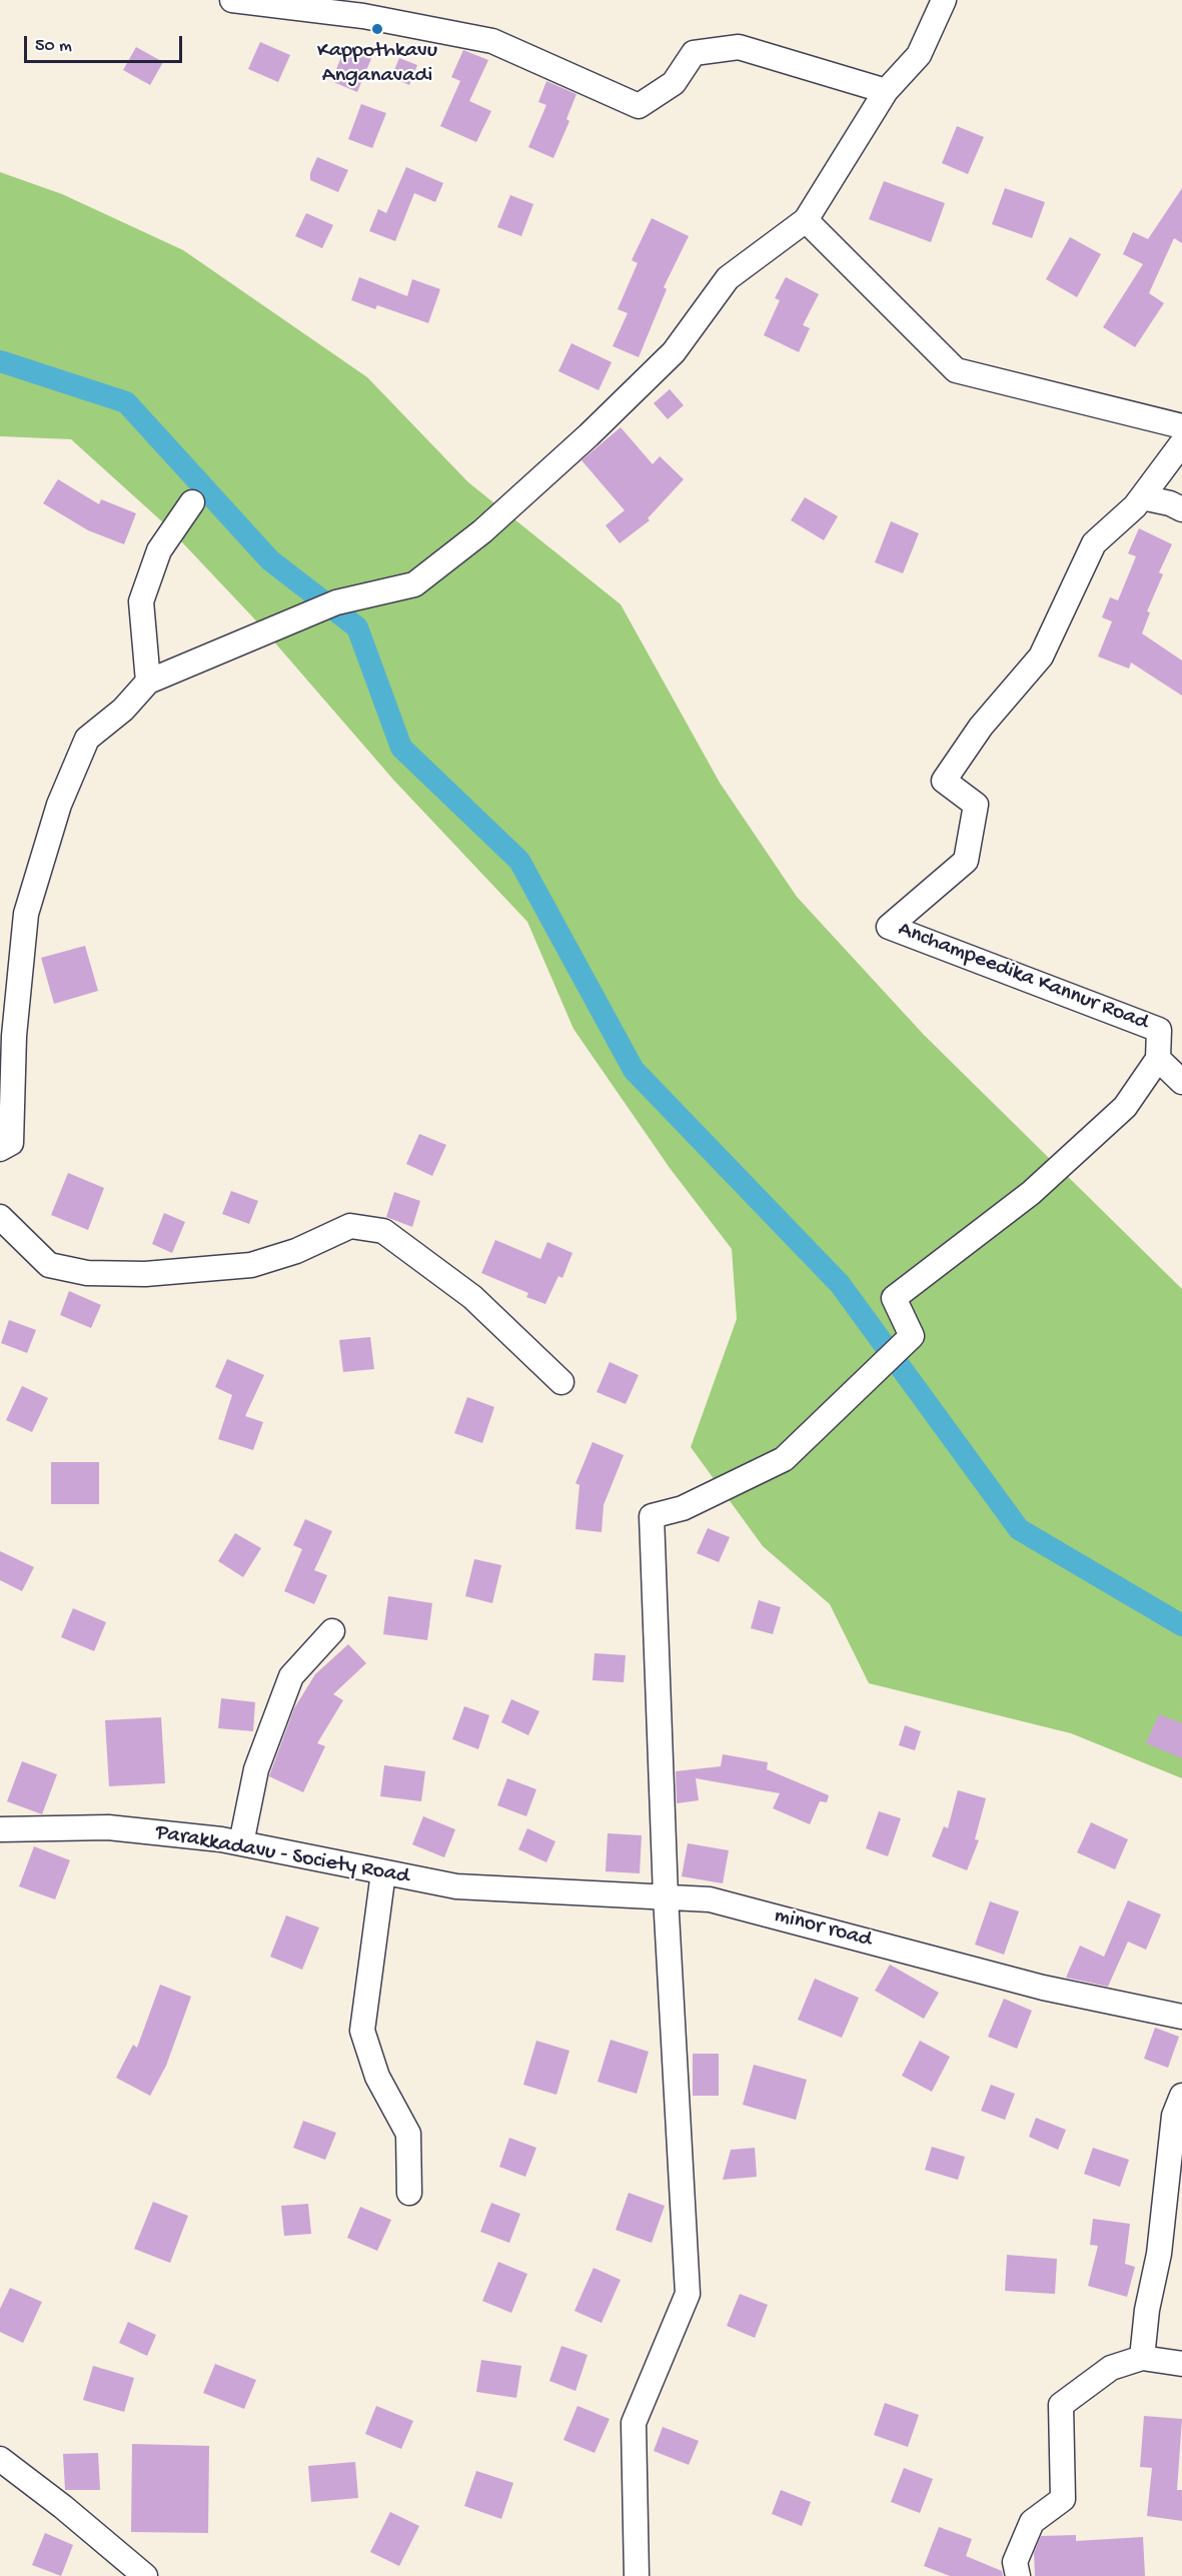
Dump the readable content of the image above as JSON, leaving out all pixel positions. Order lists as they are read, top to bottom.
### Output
{
  "streets": {
    "street": ["Anchampeedika Kannur Road", "Parakkadavu - Society Road", "minor road"]
  },
  "crossings": [
    ["Anchampeedika Kannur Road", "minor road"],
    ["Parakkadavu - Society Road", "minor road"]
  ],
  "places": ["Kappothkavu Anganavadi"],
  "scale_bar": "50 m"
}
